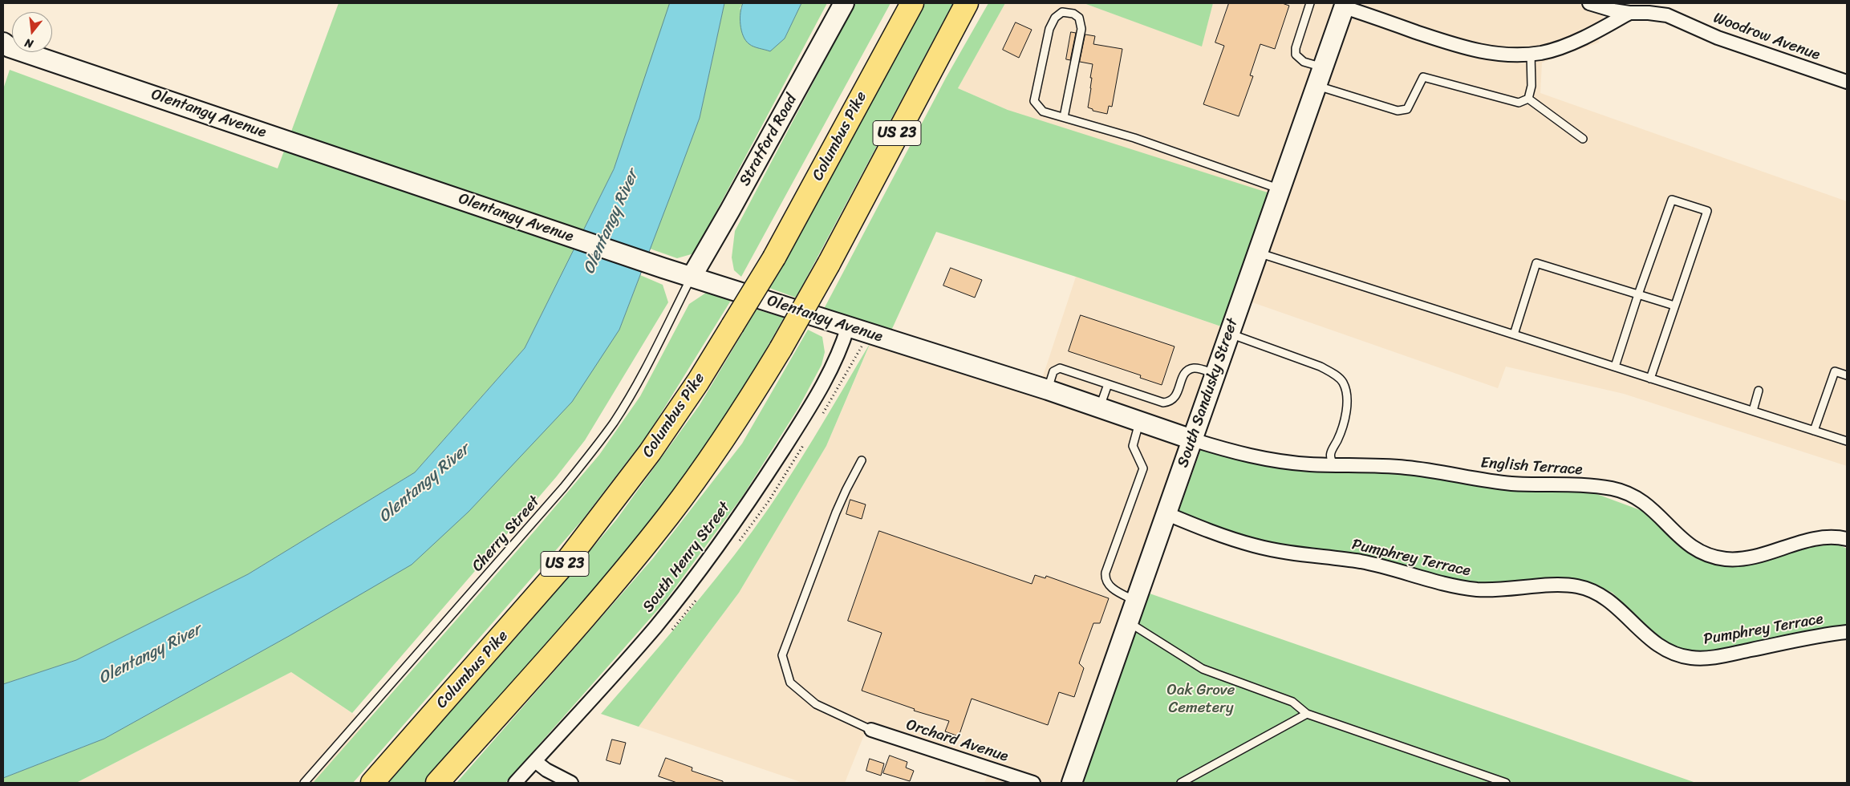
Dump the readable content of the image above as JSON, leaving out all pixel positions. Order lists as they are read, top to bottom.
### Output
{
  "streets": {
    "highway": ["US 23", "Columbus Pike"],
    "street": [
      "Woodrow Avenue",
      "Olentangy Avenue",
      "Stratford Road",
      "South Sandusky Street",
      "English Terrace",
      "South Henry Street",
      "Pumphrey Terrace",
      "Orchard Avenue"
    ],
    "lane": ["Cherry Street"]
  },
  "crossings": [
    ["Olentangy Avenue", "Stratford Road"],
    ["Olentangy Avenue", "South Sandusky Street"],
    ["Olentangy Avenue", "English Terrace"],
    ["Olentangy Avenue", "Cherry Street"],
    ["Olentangy Avenue", "South Henry Street"],
    ["Stratford Road", "Cherry Street"],
    ["South Sandusky Street", "English Terrace"],
    ["South Sandusky Street", "Pumphrey Terrace"]
  ],
  "water": ["Olentangy River"],
  "parks": ["Oak Grove Cemetery"],
  "north": "bottom"
}
